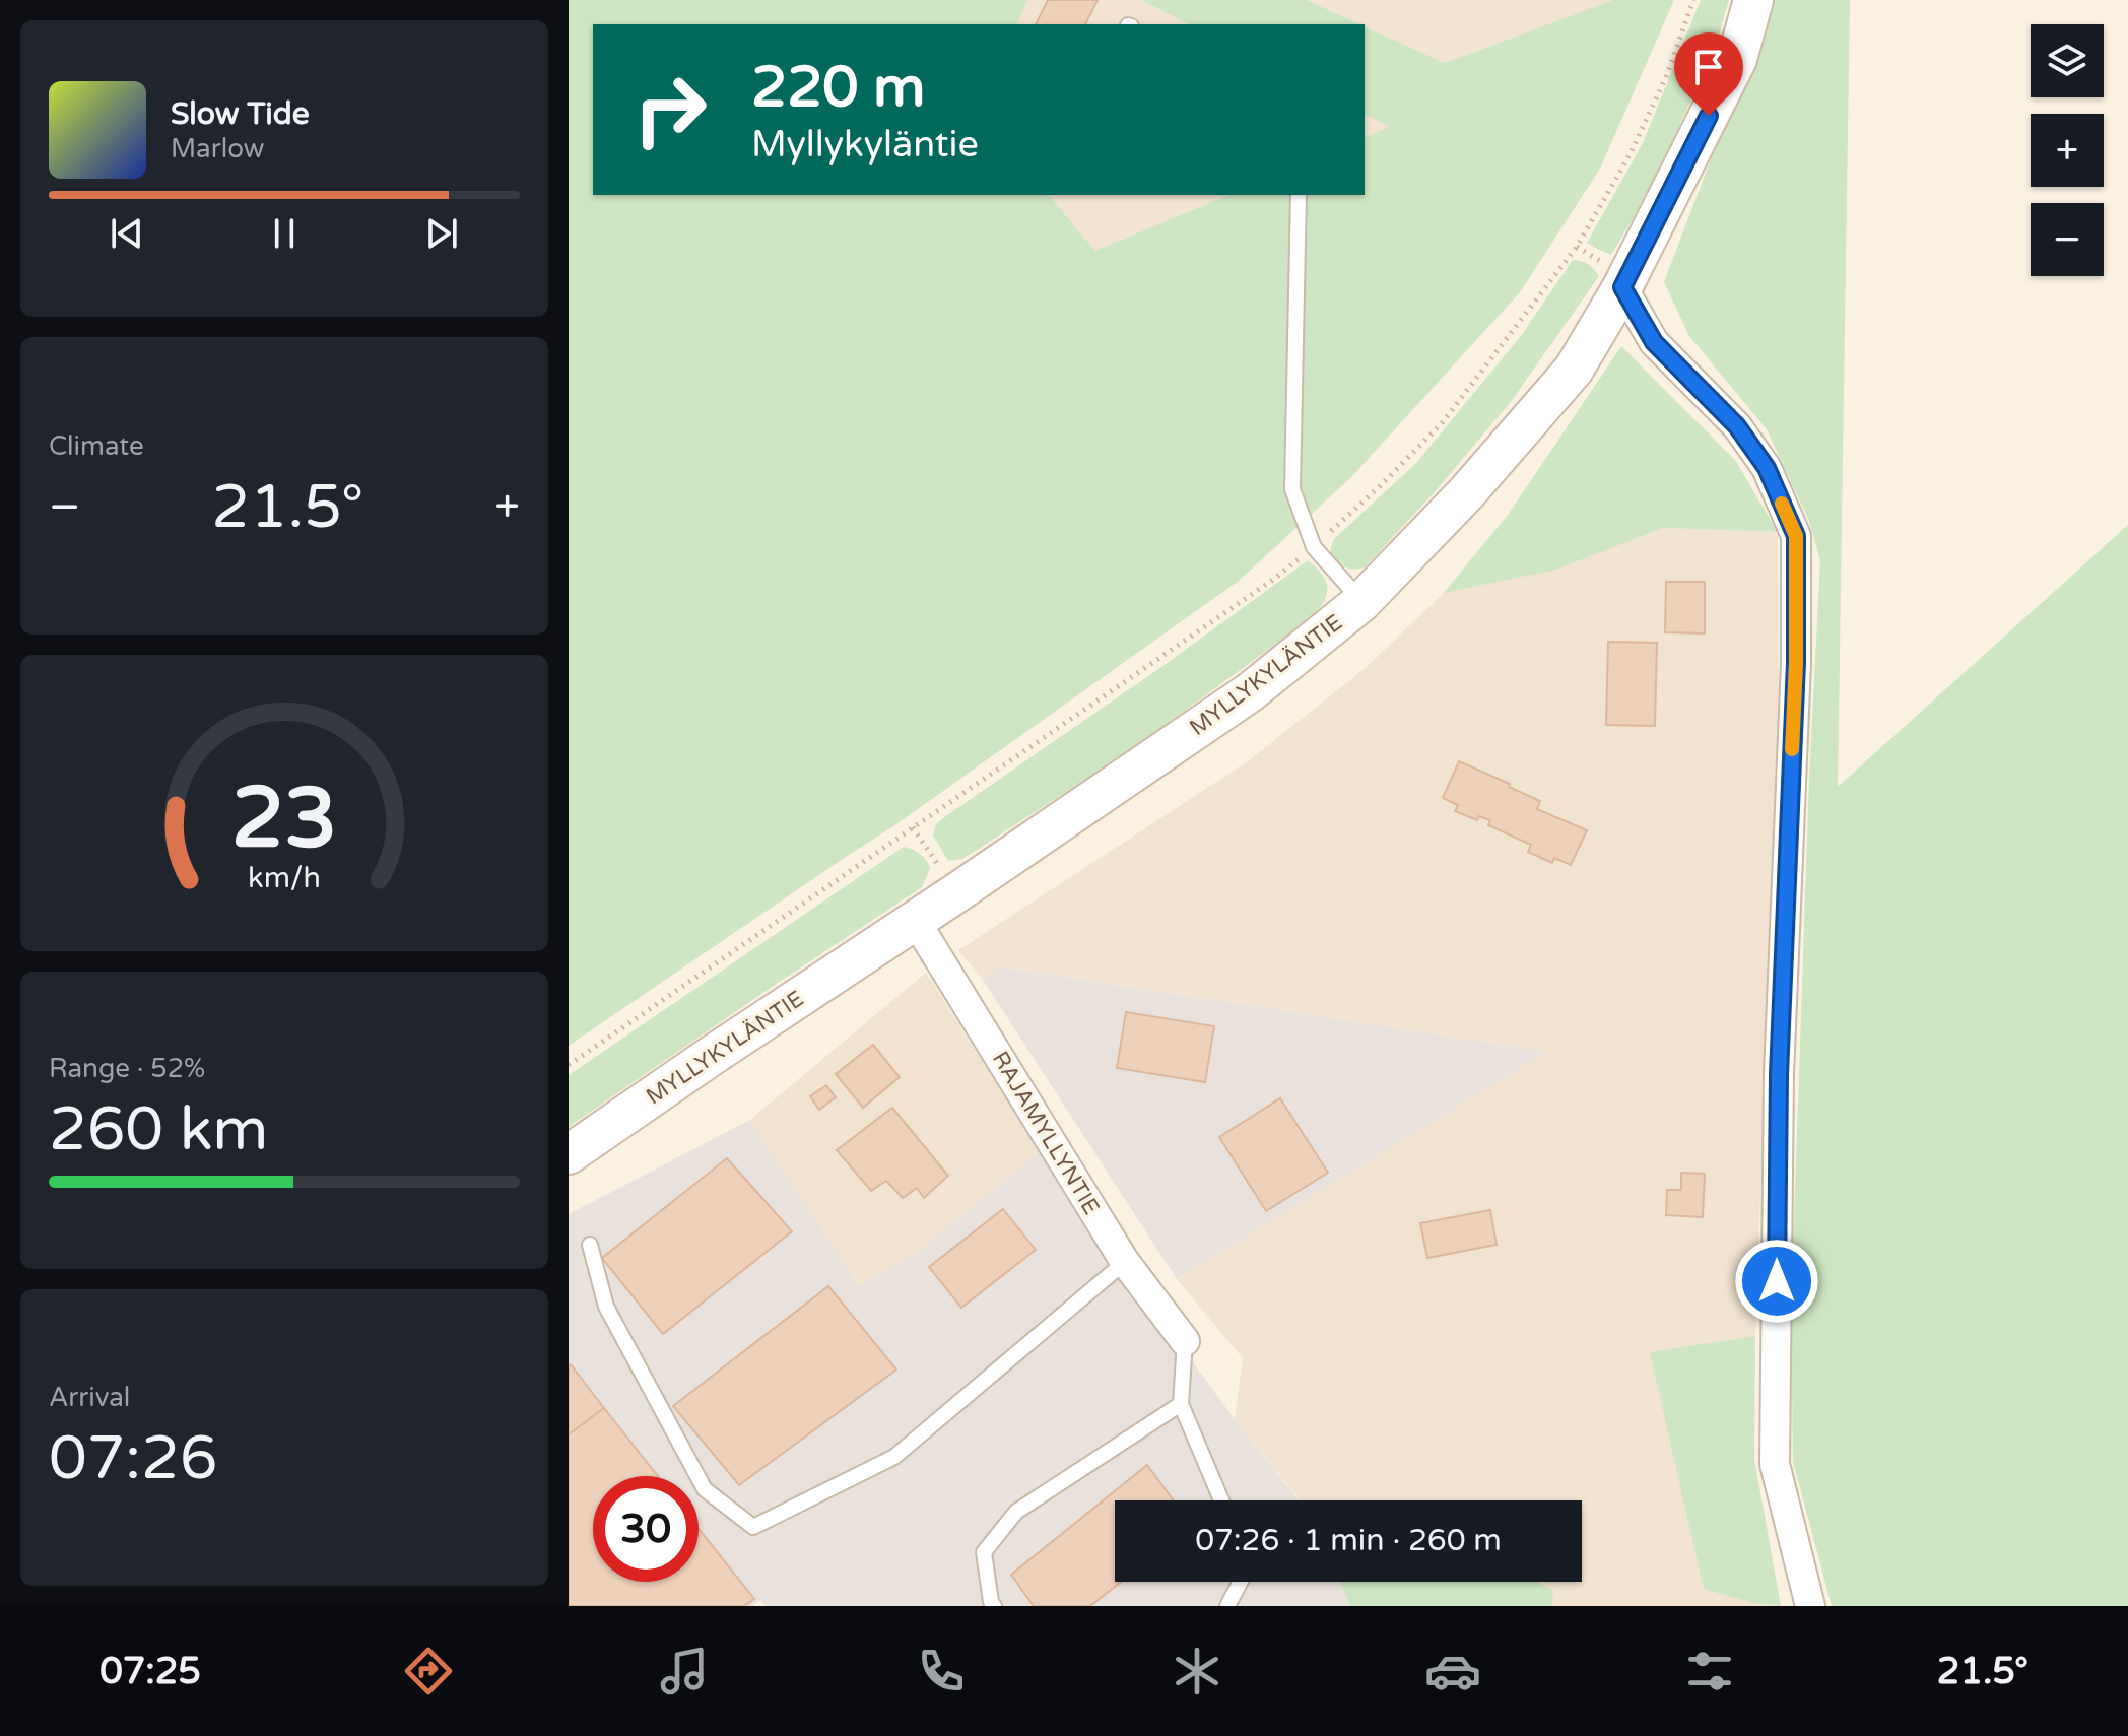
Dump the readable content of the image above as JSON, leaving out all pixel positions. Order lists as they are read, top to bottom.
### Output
{
  "streets": {
    "main road": ["MYLLYKYLÄNTIE"],
    "street": ["RAJAMYLLYNTIE"]
  },
  "crossings": [
    ["MYLLYKYLÄNTIE", "RAJAMYLLYNTIE"]
  ],
  "page": {
    "map_buttons": ["+", "−"],
    "turn": ["220 m", "Myllykyläntie"],
    "song": ["Slow Tide", "Marlow"],
    "tile": [
      "Climate",
      ["Range · 52%", "260 km"],
      ["Arrival", "07:26"]
    ],
    "heat": ["−", "21.5°", "+"],
    "limit": "30",
    "trip": "07:26 · 1 min · 260 m",
    "tabs": ["07:25", "21.5°"],
    "gauge": ["23", "km/h"]
  }
}
